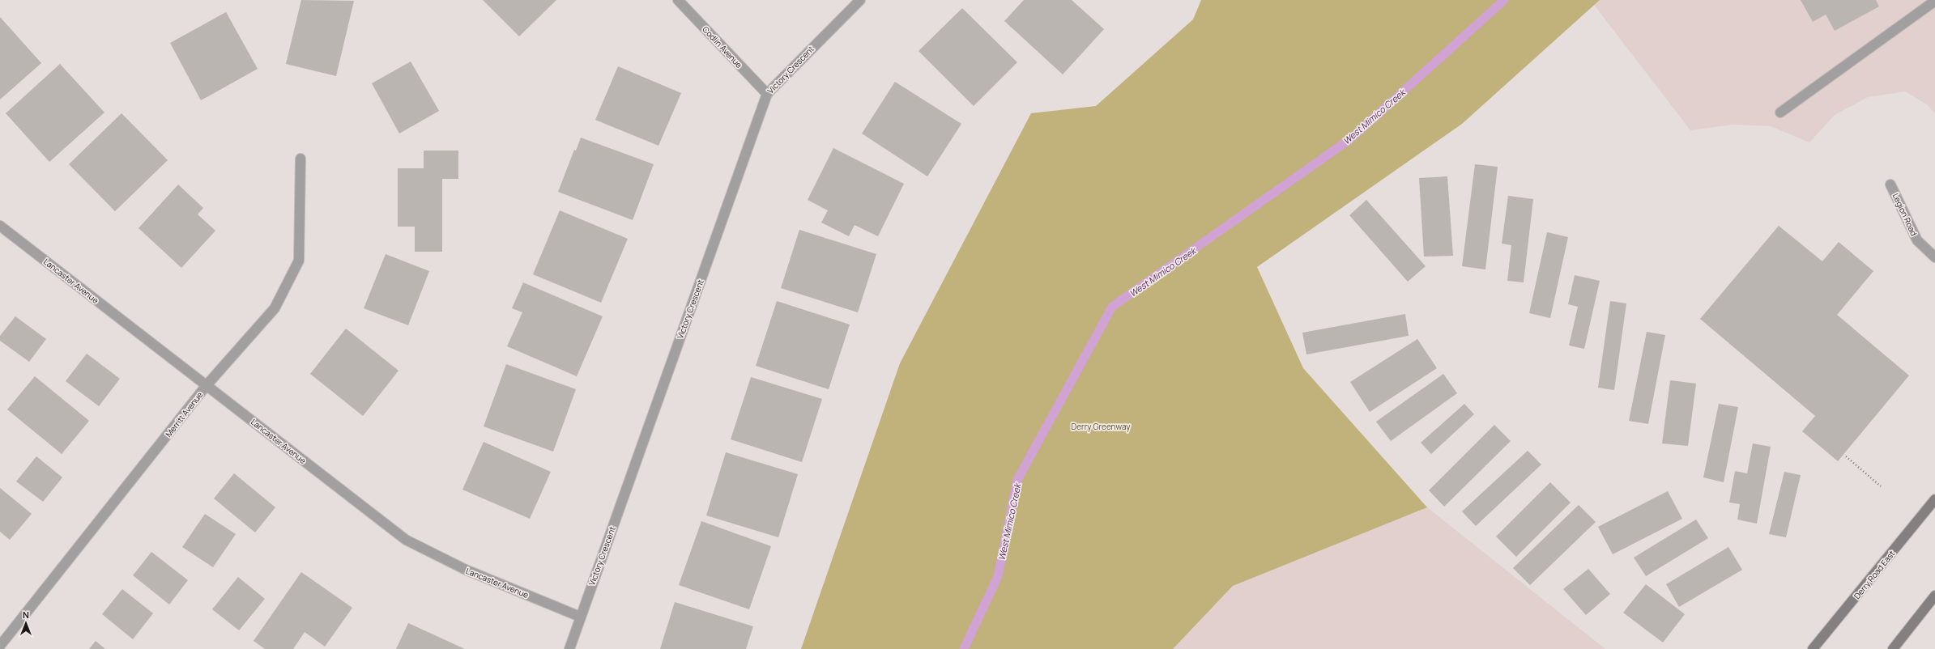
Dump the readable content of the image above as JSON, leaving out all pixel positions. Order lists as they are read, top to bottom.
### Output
{
  "streets": {
    "main road": ["Derry Road East"],
    "street": [
      "Codlin Avenue",
      "Victory Crescent",
      "Legion Road",
      "Lancaster Avenue",
      "Merritt Avenue"
    ]
  },
  "crossings": [
    ["Codlin Avenue", "Victory Crescent"],
    ["Victory Crescent", "Lancaster Avenue"],
    ["Lancaster Avenue", "Merritt Avenue"]
  ],
  "water": ["West Mimico Creek"],
  "parks": ["Derry Greenway"],
  "north": "top"
}
